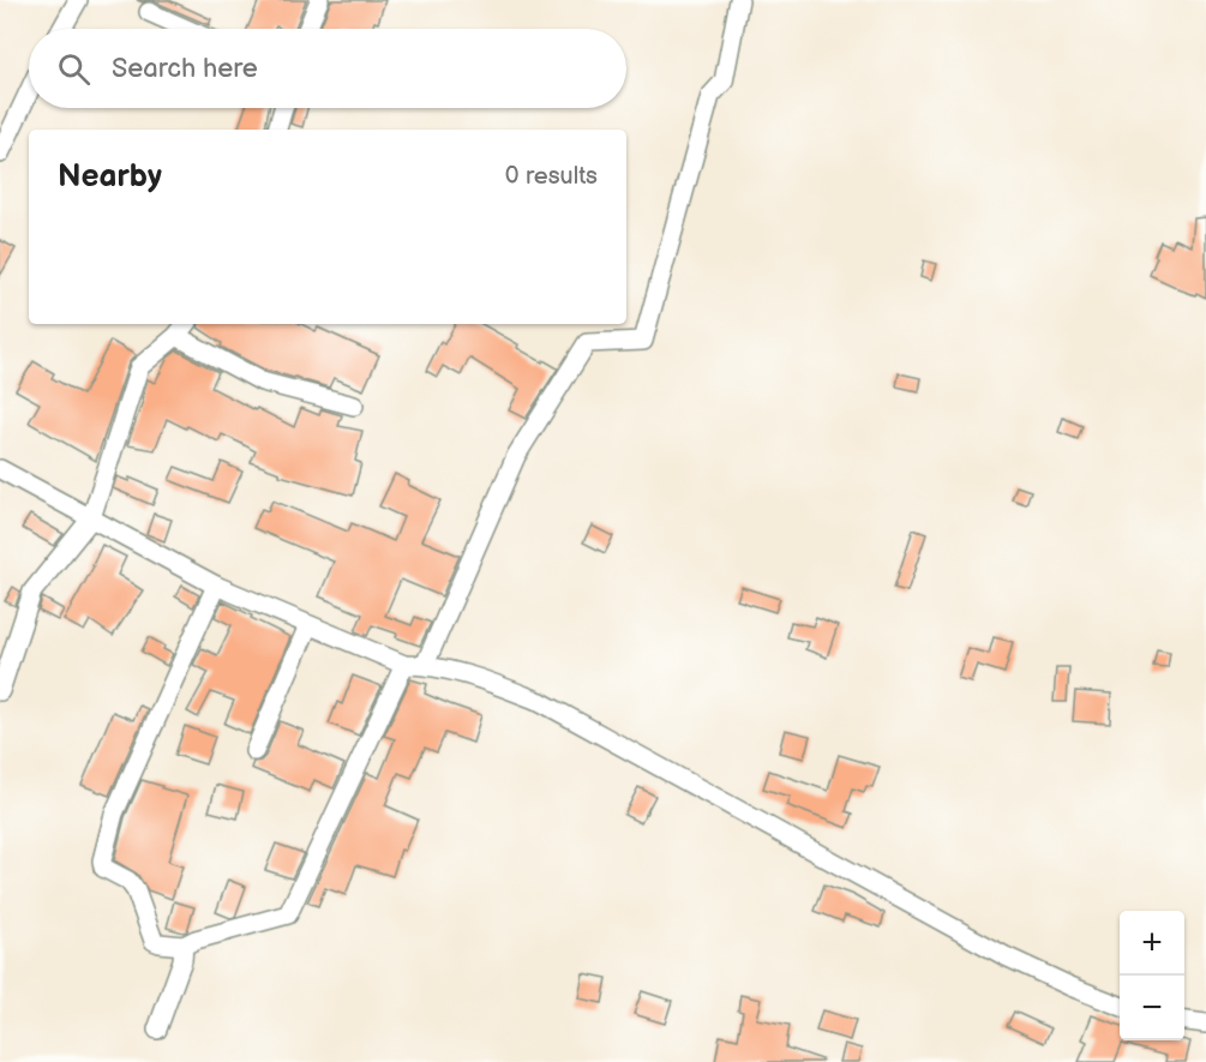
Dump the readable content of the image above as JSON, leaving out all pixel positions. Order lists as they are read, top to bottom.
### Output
{
  "page": {
    "search": "Search here",
    "heading": ["Nearby", "0 results"],
    "map_buttons": ["+", "−"]
  }
}
